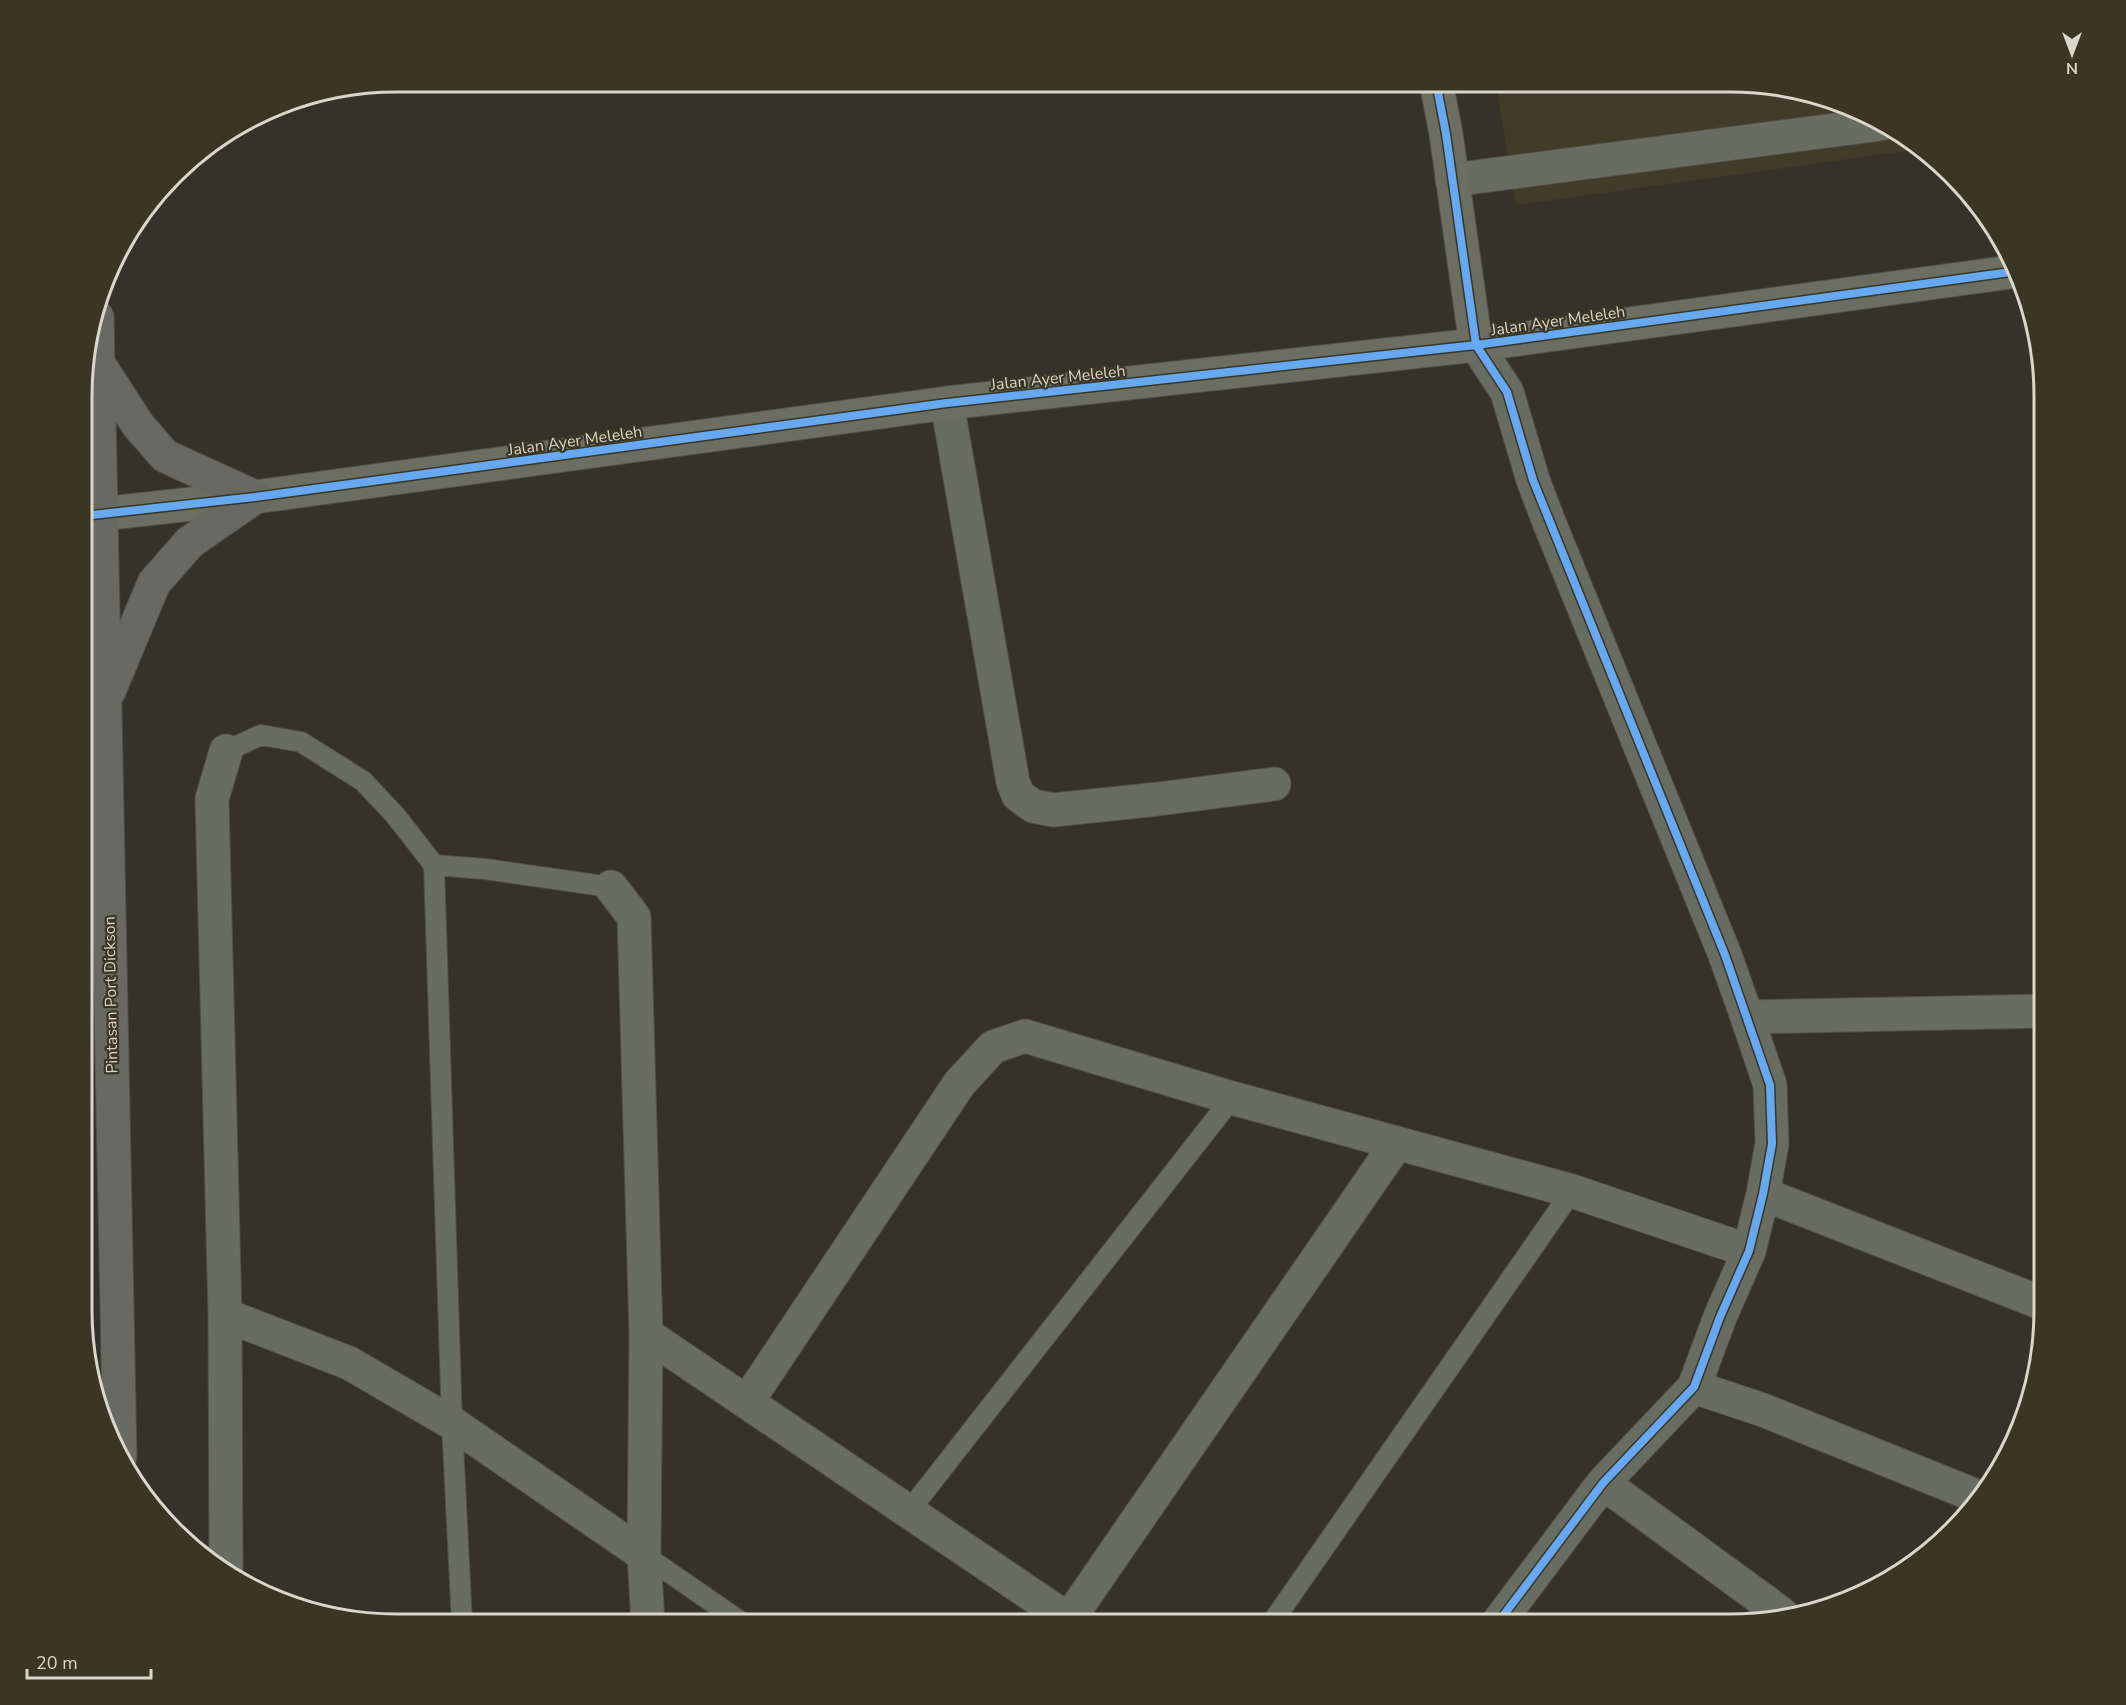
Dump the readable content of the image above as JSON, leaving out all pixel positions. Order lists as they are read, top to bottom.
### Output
{
  "streets": {
    "highway": ["Pintasan Port Dickson"],
    "street": ["Jalan Ayer Meleleh"]
  },
  "crossings": [
    ["Jalan Ayer Meleleh", "Pintasan Port Dickson"]
  ],
  "scale_bar": "20 m",
  "north": "bottom"
}
